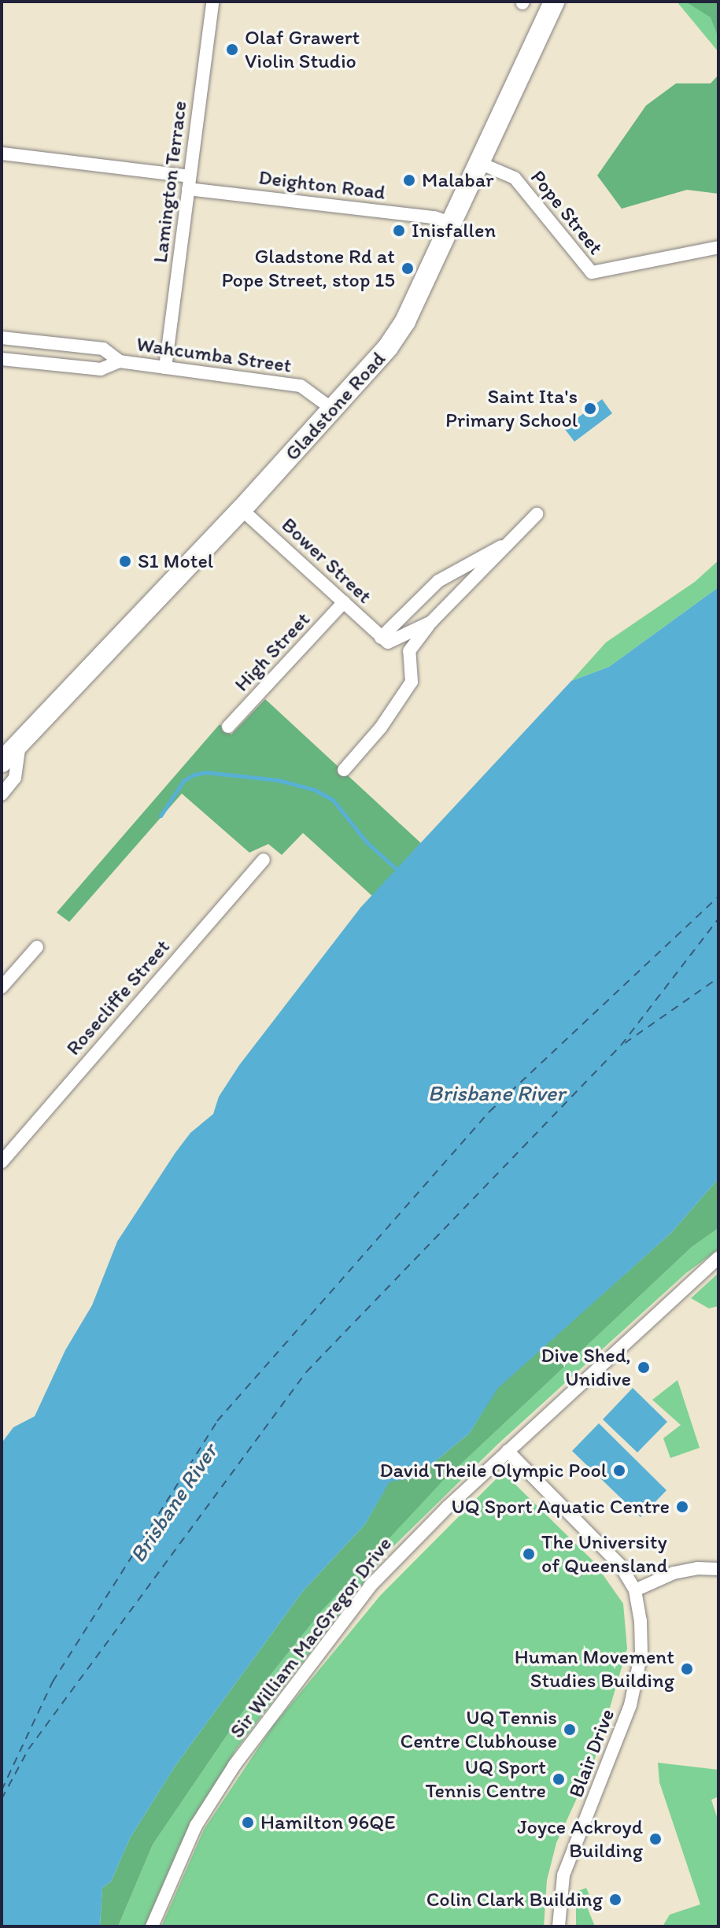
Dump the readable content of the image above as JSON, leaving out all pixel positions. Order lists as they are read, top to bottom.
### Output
{
  "streets": {
    "main road": ["Gladstone Road"],
    "street": [
      "Lamington Terrace",
      "Deighton Road",
      "Pope Street",
      "Wahcumba Street",
      "Bower Street",
      "High Street",
      "Rosecliffe Street",
      "Sir William MacGregor Drive",
      "Blair Drive"
    ]
  },
  "crossings": [
    ["Lamington Terrace", "Deighton Road"],
    ["Lamington Terrace", "Wahcumba Street"],
    ["Deighton Road", "Gladstone Road"],
    ["Pope Street", "Gladstone Road"],
    ["Wahcumba Street", "Gladstone Road"],
    ["Gladstone Road", "Bower Street"],
    ["Bower Street", "High Street"],
    ["Sir William MacGregor Drive", "Blair Drive"]
  ],
  "water": ["Brisbane River"],
  "places": [
    "Olaf Grawert Violin Studio",
    "Malabar",
    "Inisfallen",
    "Gladstone Rd at Pope Street, stop 15",
    "Saint Ita's Primary School",
    "S1 Motel",
    "Dive Shed, Unidive",
    "David Theile Olympic Pool",
    "UQ Sport Aquatic Centre",
    "The University of Queensland",
    "Human Movement Studies Building",
    "UQ Tennis Centre Clubhouse",
    "UQ Sport Tennis Centre",
    "Hamilton 96QE",
    "Joyce Ackroyd Building",
    "Colin Clark Building"
  ]
}
